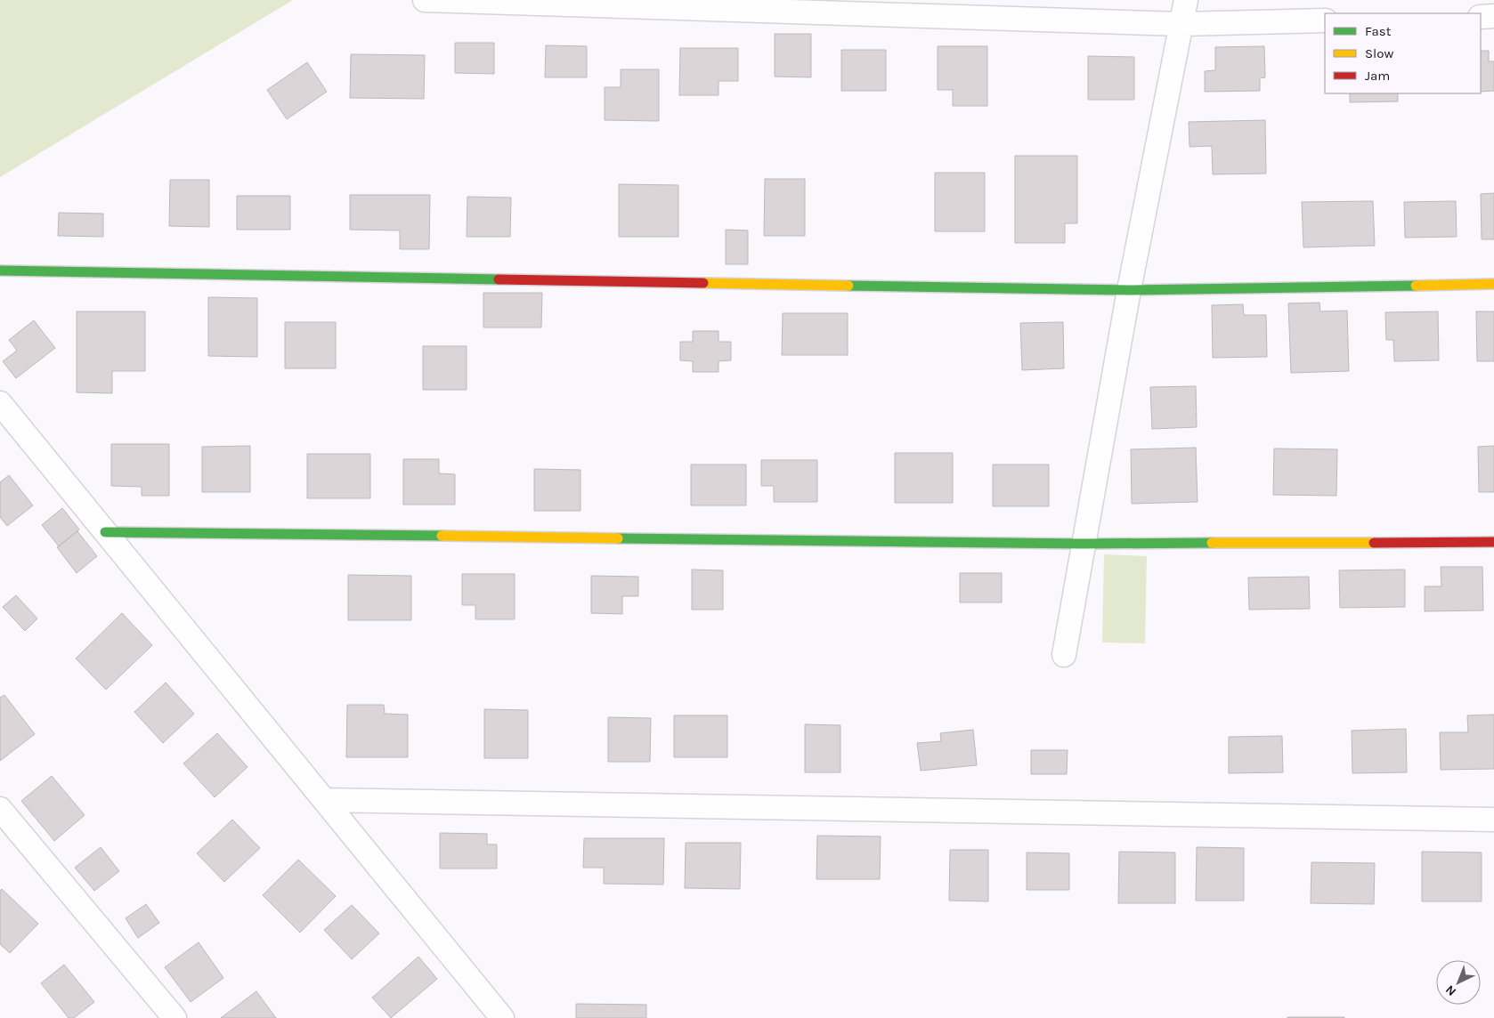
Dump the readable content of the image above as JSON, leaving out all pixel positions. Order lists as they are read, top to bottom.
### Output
{
  "legend": ["Fast", "Slow", "Jam"],
  "north": "bottom left"
}
